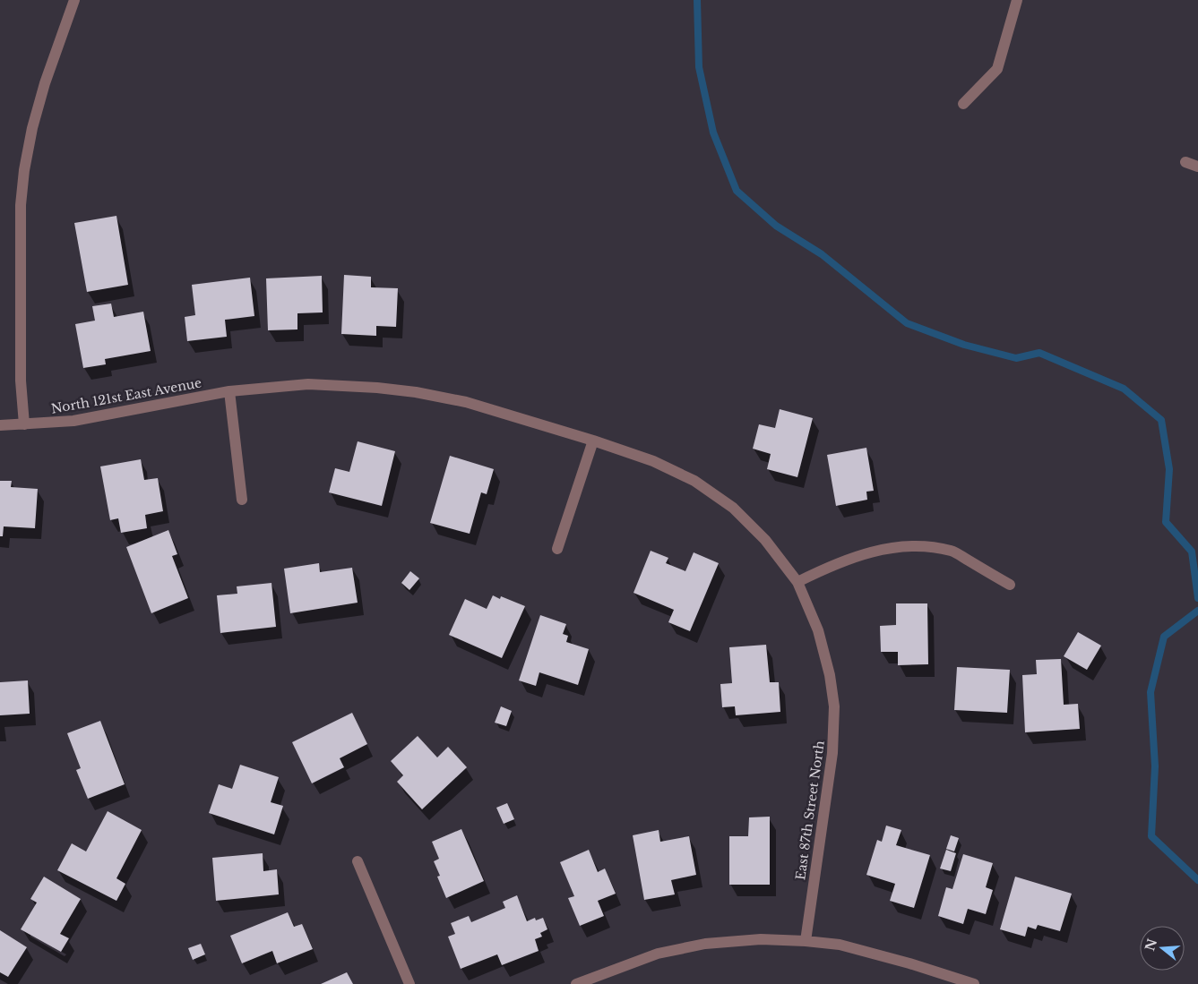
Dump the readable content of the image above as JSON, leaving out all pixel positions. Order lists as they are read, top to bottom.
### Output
{
  "streets": {
    "street": ["North 121st East Avenue", "East 87th Street North"]
  },
  "crossings": [
    ["North 121st East Avenue", "East 87th Street North"]
  ],
  "north": "left"
}
